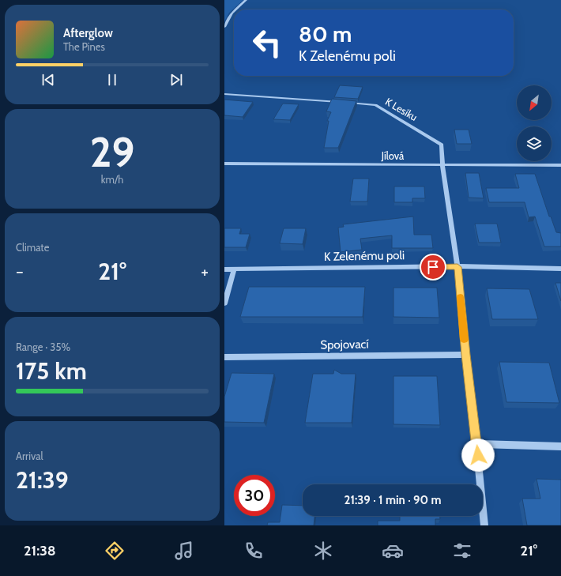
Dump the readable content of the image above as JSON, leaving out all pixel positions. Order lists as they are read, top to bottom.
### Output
{
  "streets": {
    "street": [
      "K Lesíku",
      "Jílová",
      "K Zelenému poli",
      "Spojovací"
    ]
  },
  "crossings": [
    ["K Lesíku", "Jílová"],
    ["K Lesíku", "K Zelenému poli"]
  ],
  "north": "bottom left",
  "page": {
    "turn": ["80 m", "K Zelenému poli"],
    "song": ["Afterglow", "The Pines"],
    "tile": [
      ["29", "km/h"],
      "Climate",
      ["Range · 35%", "175 km"],
      ["Arrival", "21:39"]
    ],
    "heat": ["−", "21°", "+"],
    "limit": "30",
    "trip": "21:39 · 1 min · 90 m",
    "tabs": ["21:38", "21°"]
  }
}
